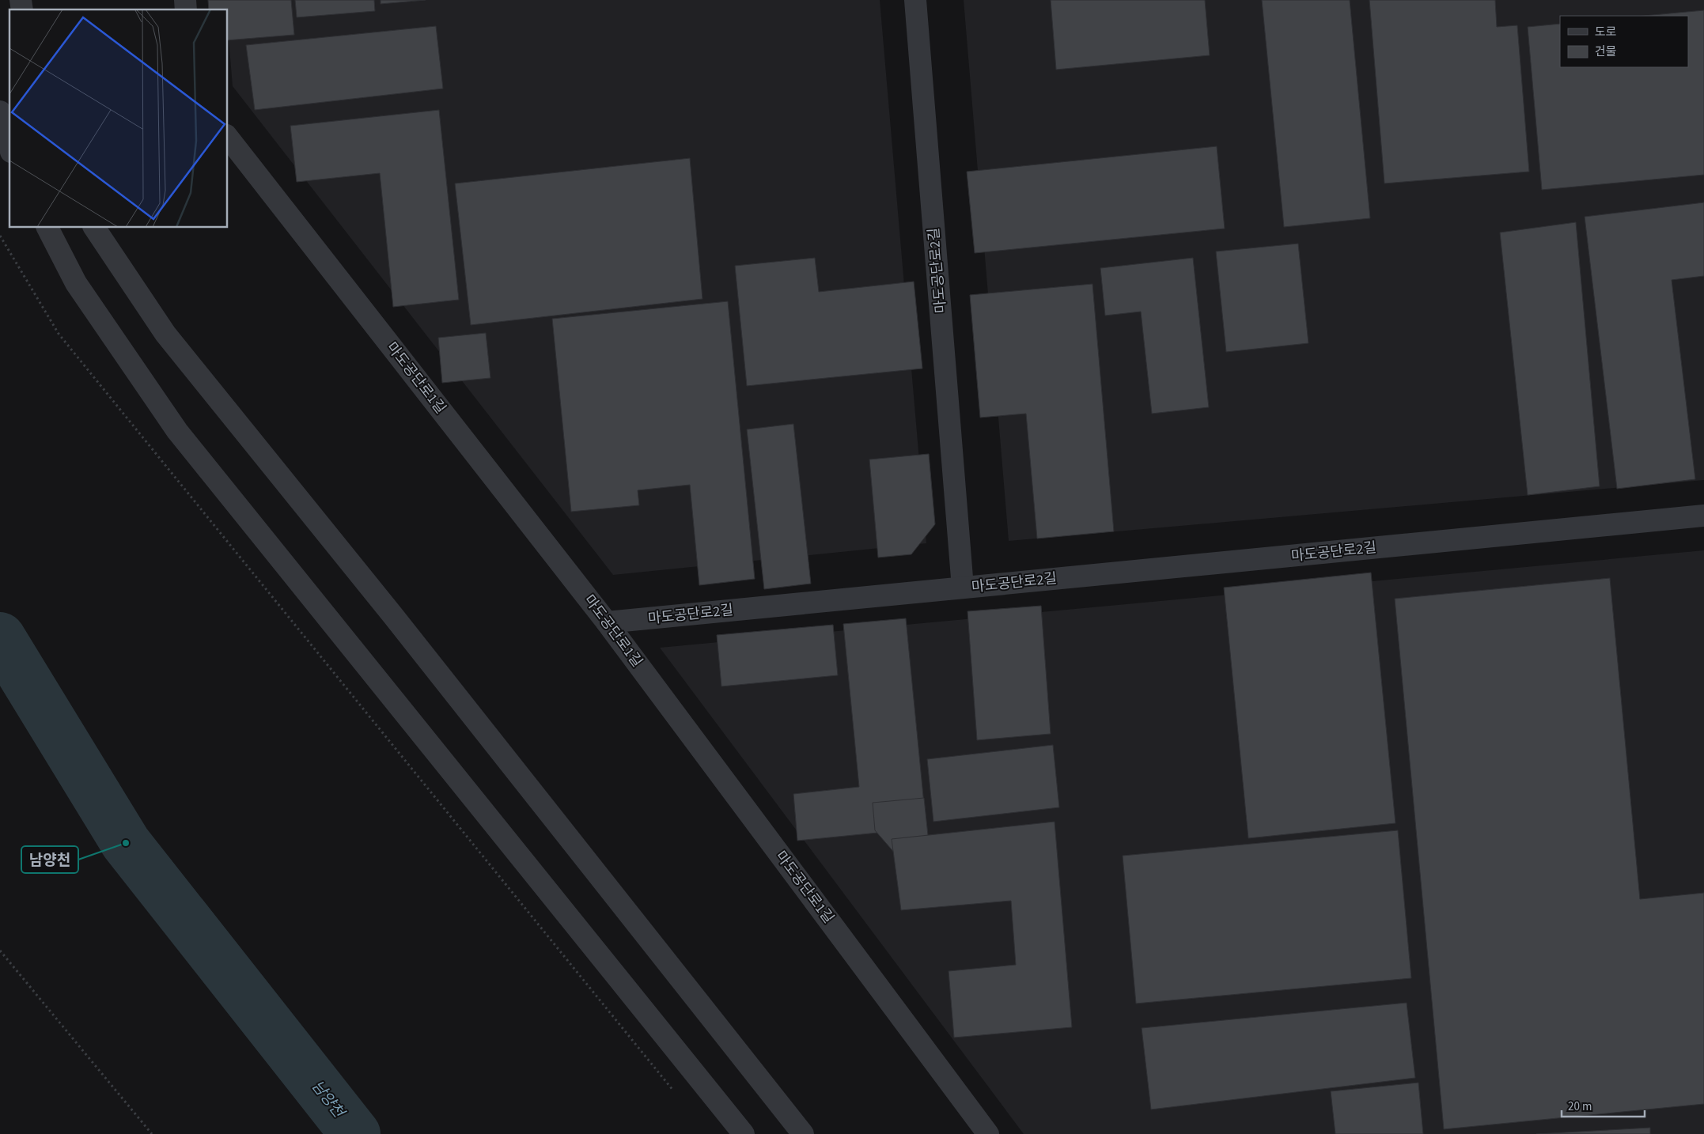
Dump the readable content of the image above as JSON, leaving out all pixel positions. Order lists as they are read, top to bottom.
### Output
{
  "streets": {
    "street": ["마도공단로2길", "마도공단로1길"]
  },
  "crossings": [
    ["마도공단로2길", "마도공단로1길"]
  ],
  "water": ["남양천"],
  "places": ["남양천"],
  "legend": ["도로", "건물"],
  "scale_bar": "20 m"
}
